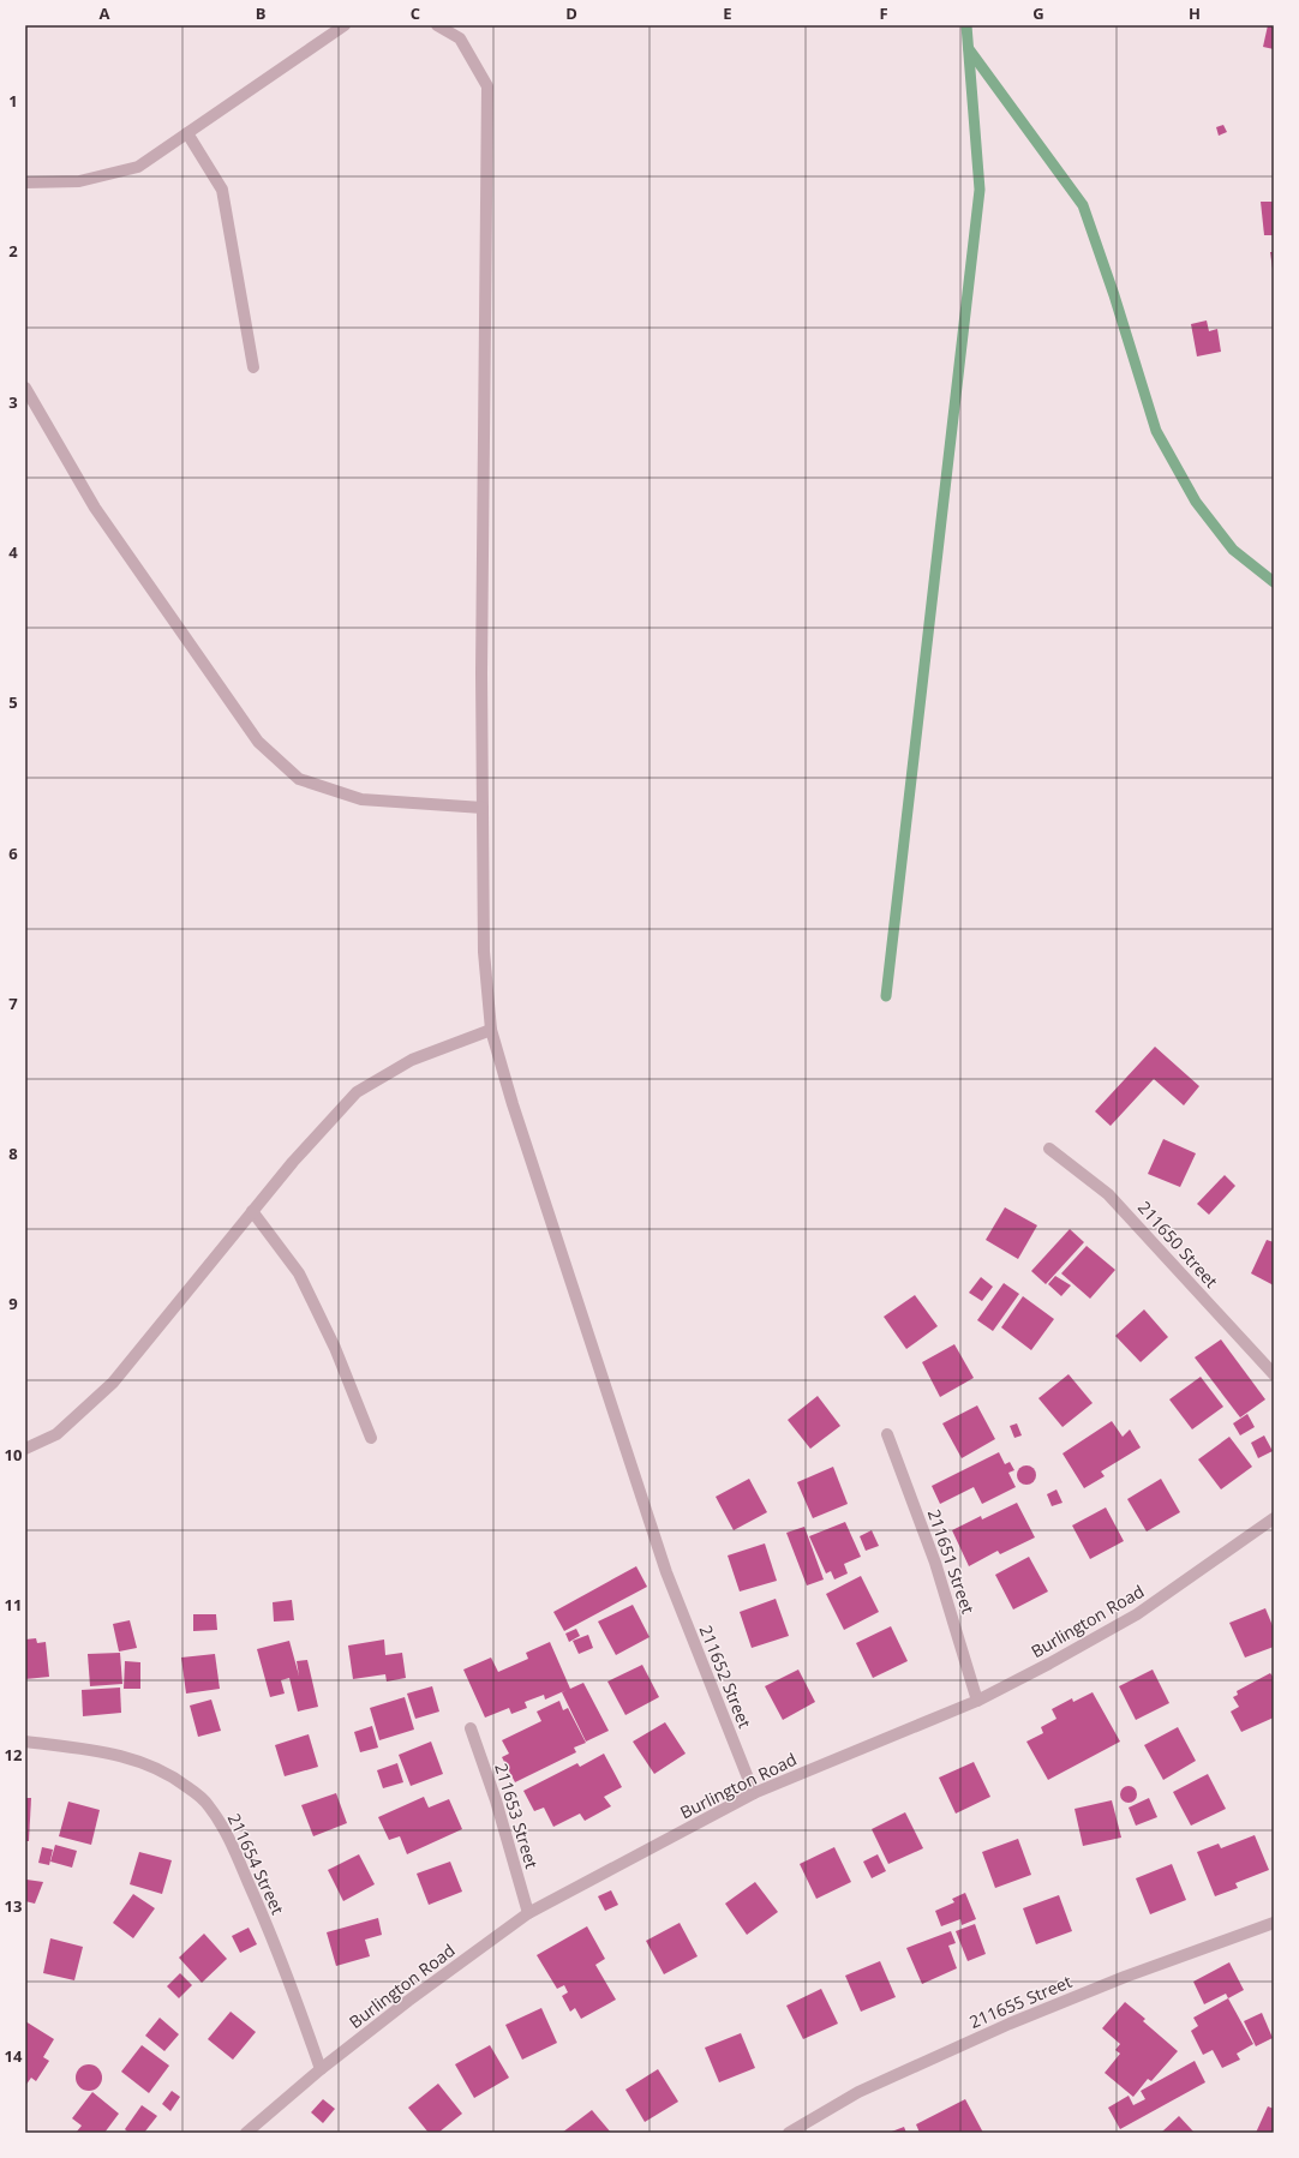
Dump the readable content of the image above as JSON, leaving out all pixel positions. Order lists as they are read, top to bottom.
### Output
{
  "streets": {
    "street": [
      "211650 Street",
      "211651 Street",
      "Burlington Road",
      "211652 Street",
      "211653 Street",
      "211654 Street",
      "211655 Street"
    ]
  },
  "crossings": [
    ["211651 Street", "Burlington Road"],
    ["Burlington Road", "211652 Street"],
    ["Burlington Road", "211653 Street"],
    ["Burlington Road", "211654 Street"]
  ],
  "grid": {
    "columns": [
      "A",
      "B",
      "C",
      "D",
      "E",
      "F",
      "G",
      "H"
    ],
    "rows": [
      "1",
      "2",
      "3",
      "4",
      "5",
      "6",
      "7",
      "8",
      "9",
      "10",
      "11",
      "12",
      "13",
      "14"
    ]
  }
}
